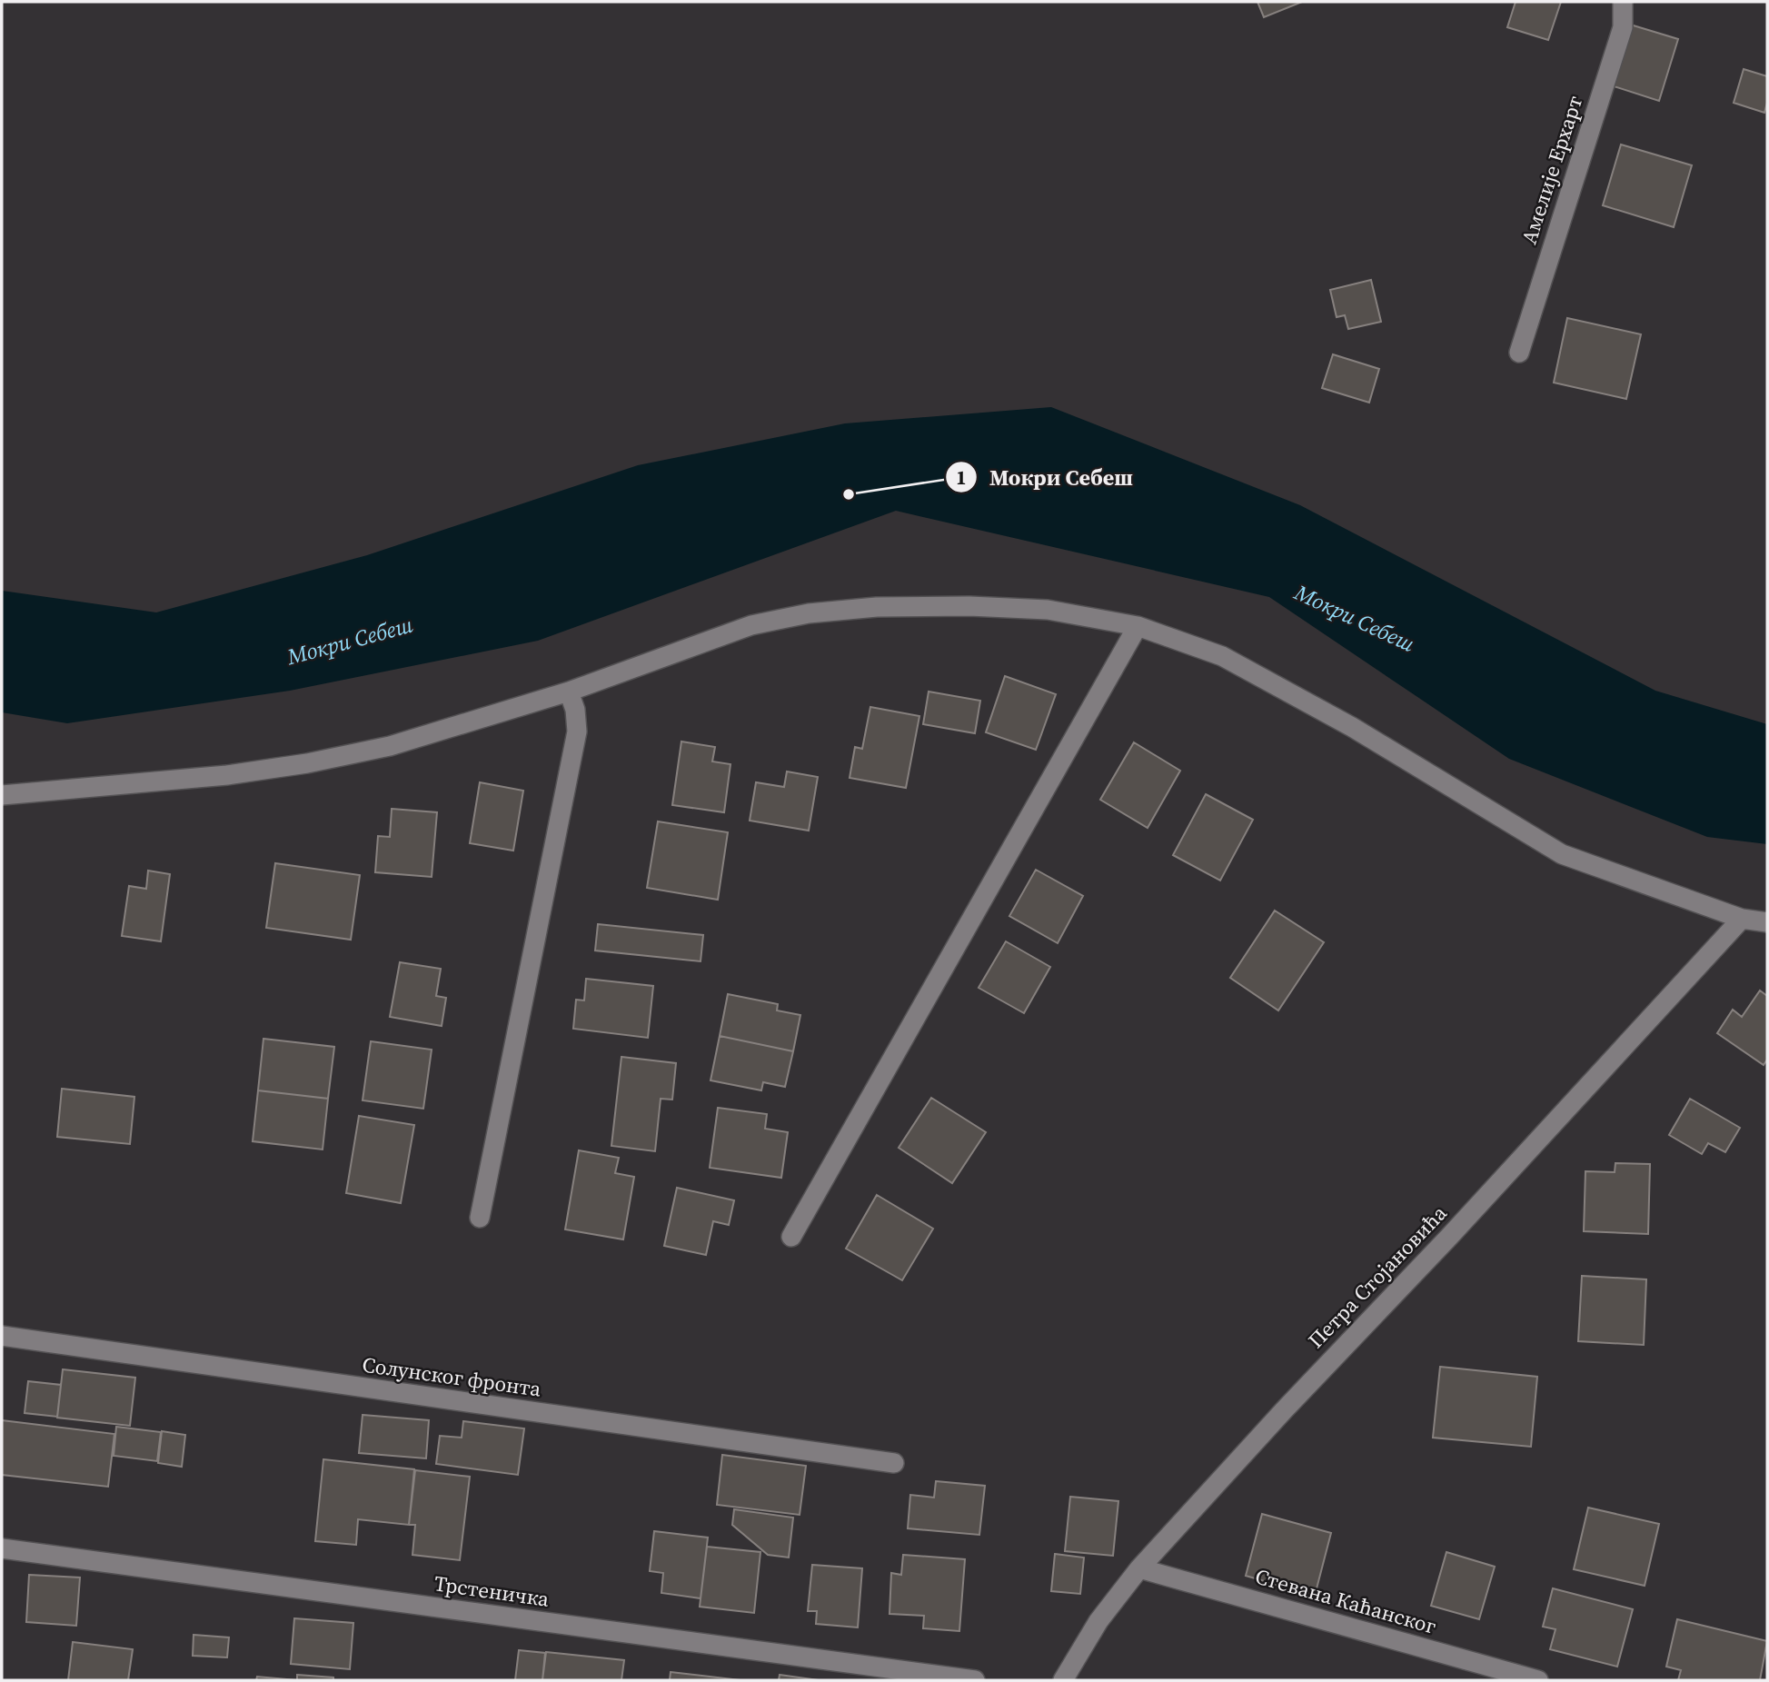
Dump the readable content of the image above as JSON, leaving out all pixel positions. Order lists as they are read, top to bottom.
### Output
{
  "streets": {
    "street": [
      "Амелије Ерхарт",
      "Петра Стојановића",
      "Солунског фронта",
      "Трстеничка",
      "Стевана Каћанског"
    ]
  },
  "crossings": [
    ["Петра Стојановића", "Стевана Каћанског"]
  ],
  "water": ["Мокри Себеш"],
  "places": ["Мокри Себеш"]
}
